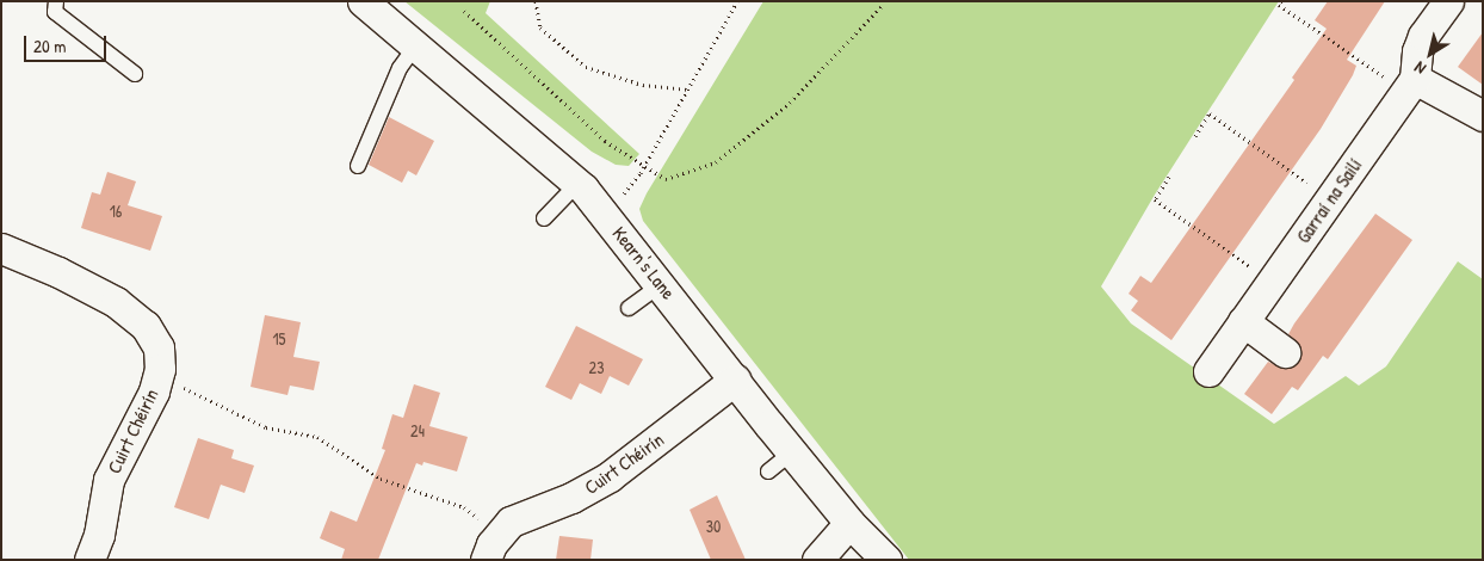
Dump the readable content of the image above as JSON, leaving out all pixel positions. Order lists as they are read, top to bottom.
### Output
{
  "streets": {
    "street": ["Garraí na Sailí", "Kearn's Lane", "Cuirt Chéirín"]
  },
  "crossings": [
    ["Kearn's Lane", "Cuirt Chéirín"]
  ],
  "house_numbers": [
    "16",
    "15",
    "23",
    "24",
    "30"
  ],
  "scale_bar": "20 m",
  "north": "bottom left"
}
